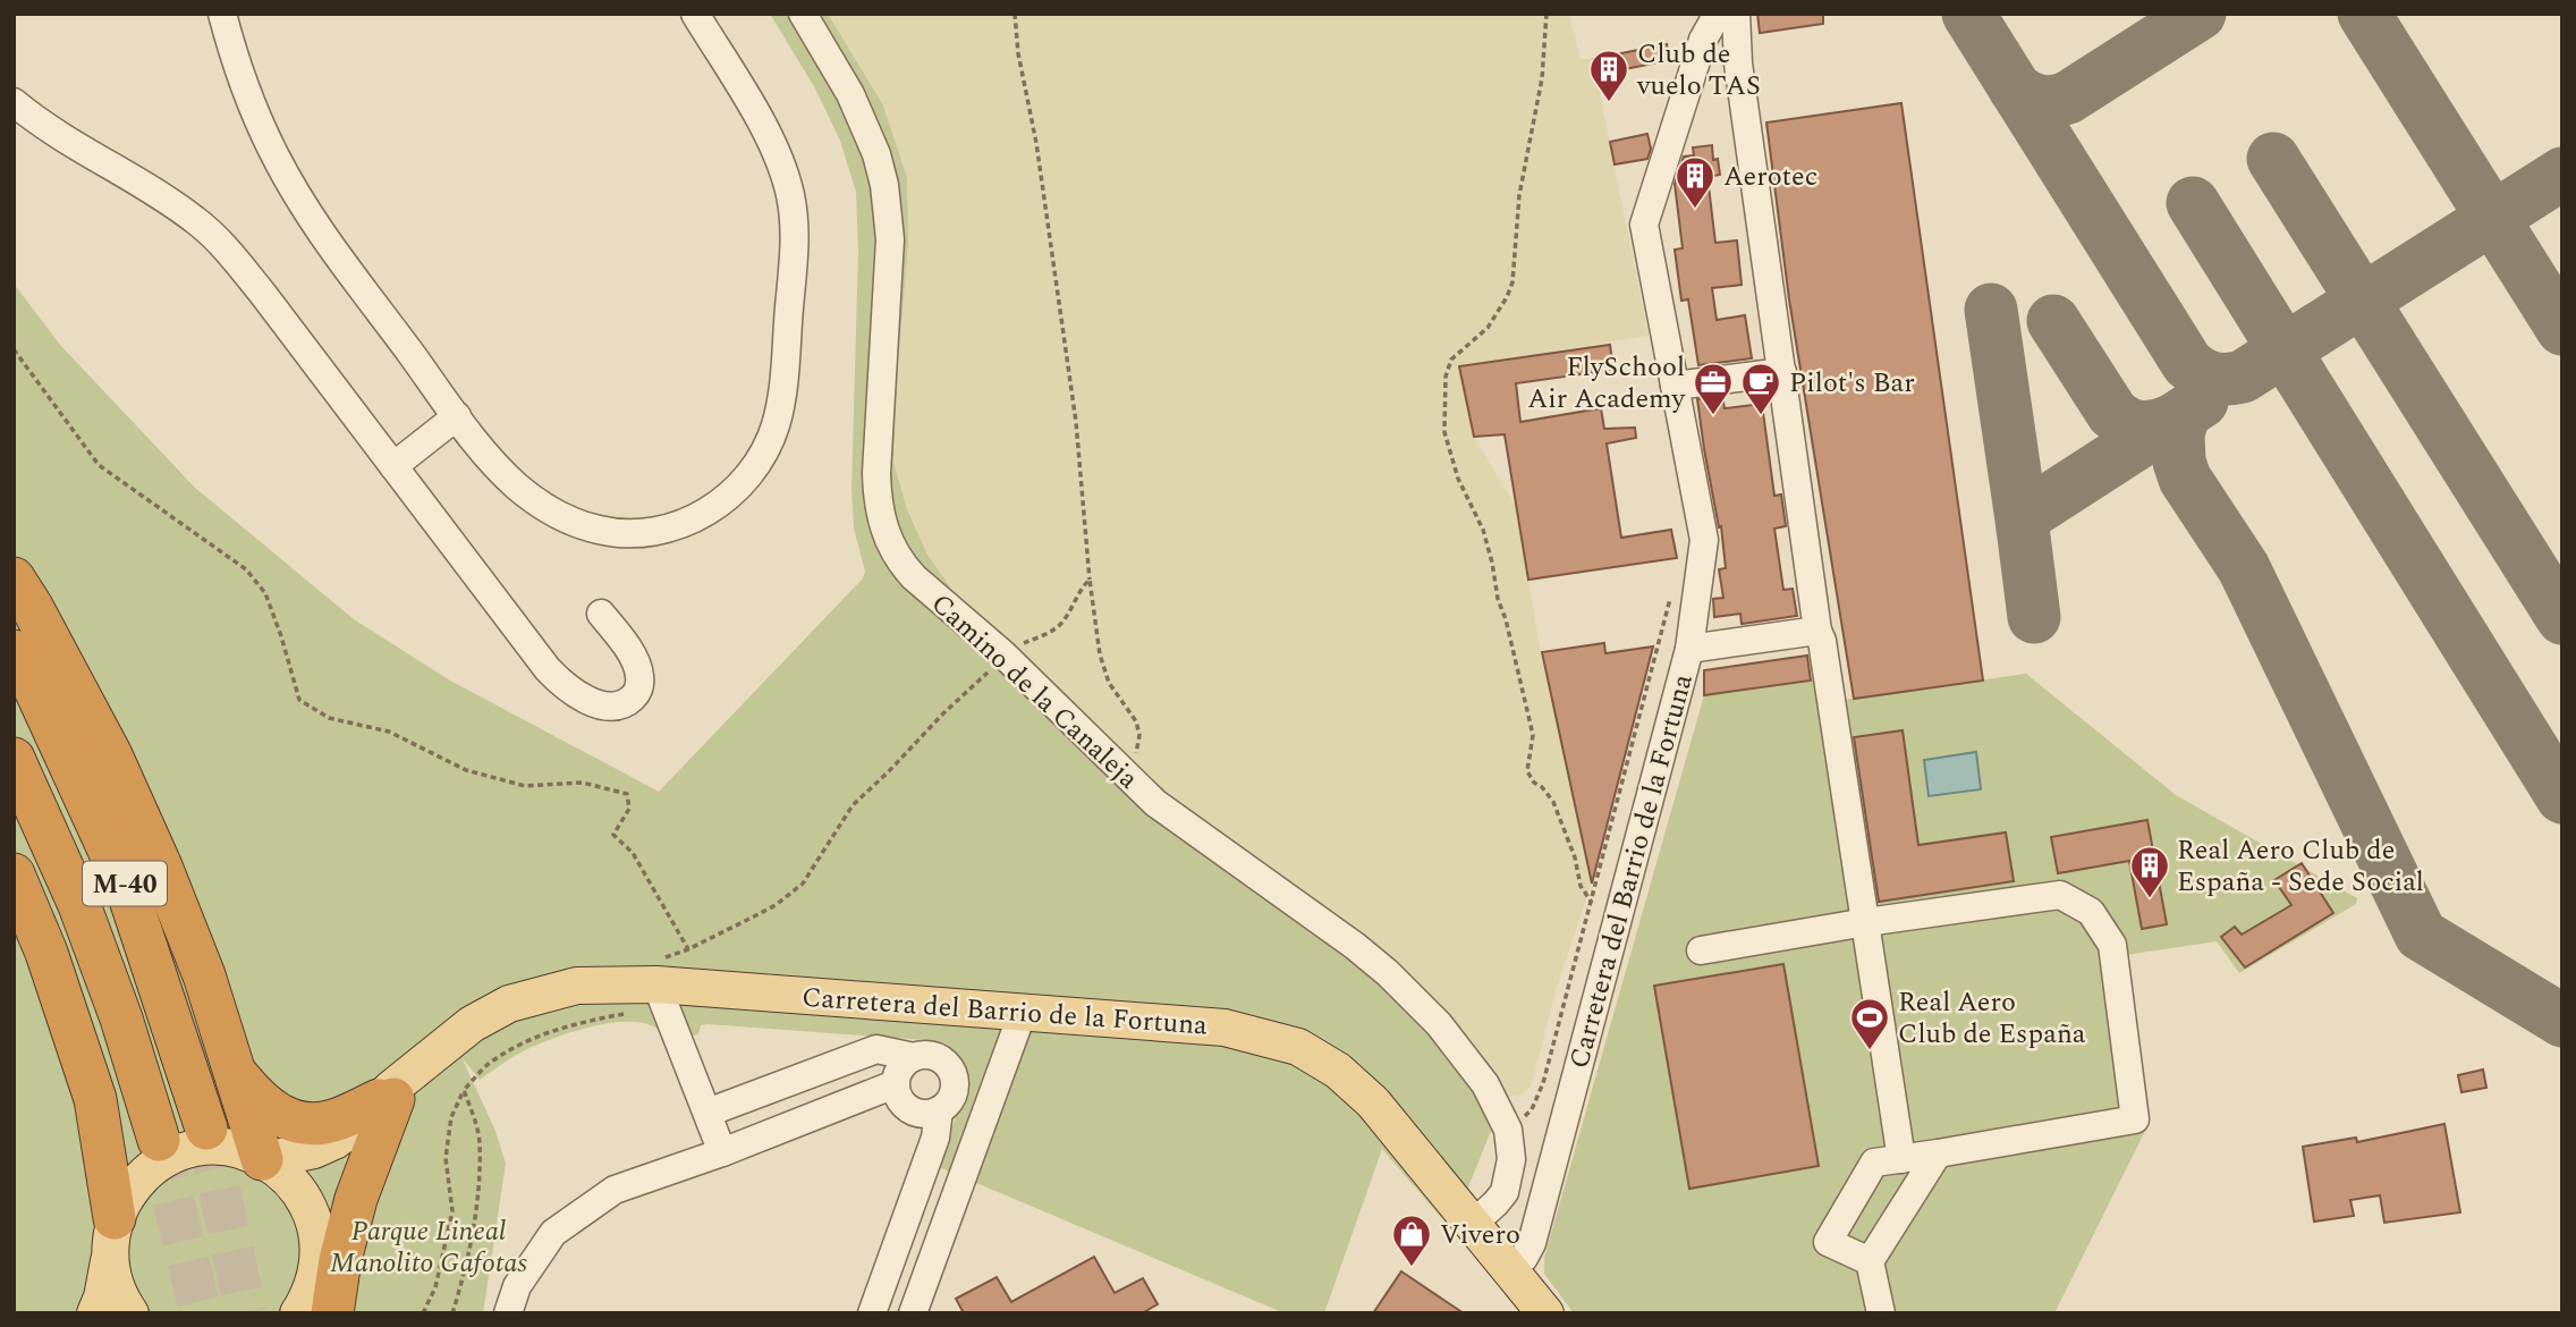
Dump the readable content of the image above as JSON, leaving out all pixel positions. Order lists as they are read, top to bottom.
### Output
{
  "streets": {
    "highway": ["M-40"],
    "main road": ["Carretera del Barrio de la Fortuna"],
    "street": ["Camino de la Canaleja"]
  },
  "crossings": [
    ["Camino de la Canaleja", "Carretera del Barrio de la Fortuna"]
  ],
  "parks": ["Parque Lineal Manolito Gafotas"],
  "places": {
    "building": ["Club de vuelo TAS", "Aerotec", "Real Aero Club de España - Sede Social"],
    "office": ["FlySchool Air Academy"],
    "cafe": ["Pilot's Bar"],
    "sports": ["Real Aero Club de España"],
    "shop": ["Vivero"]
  }
}
